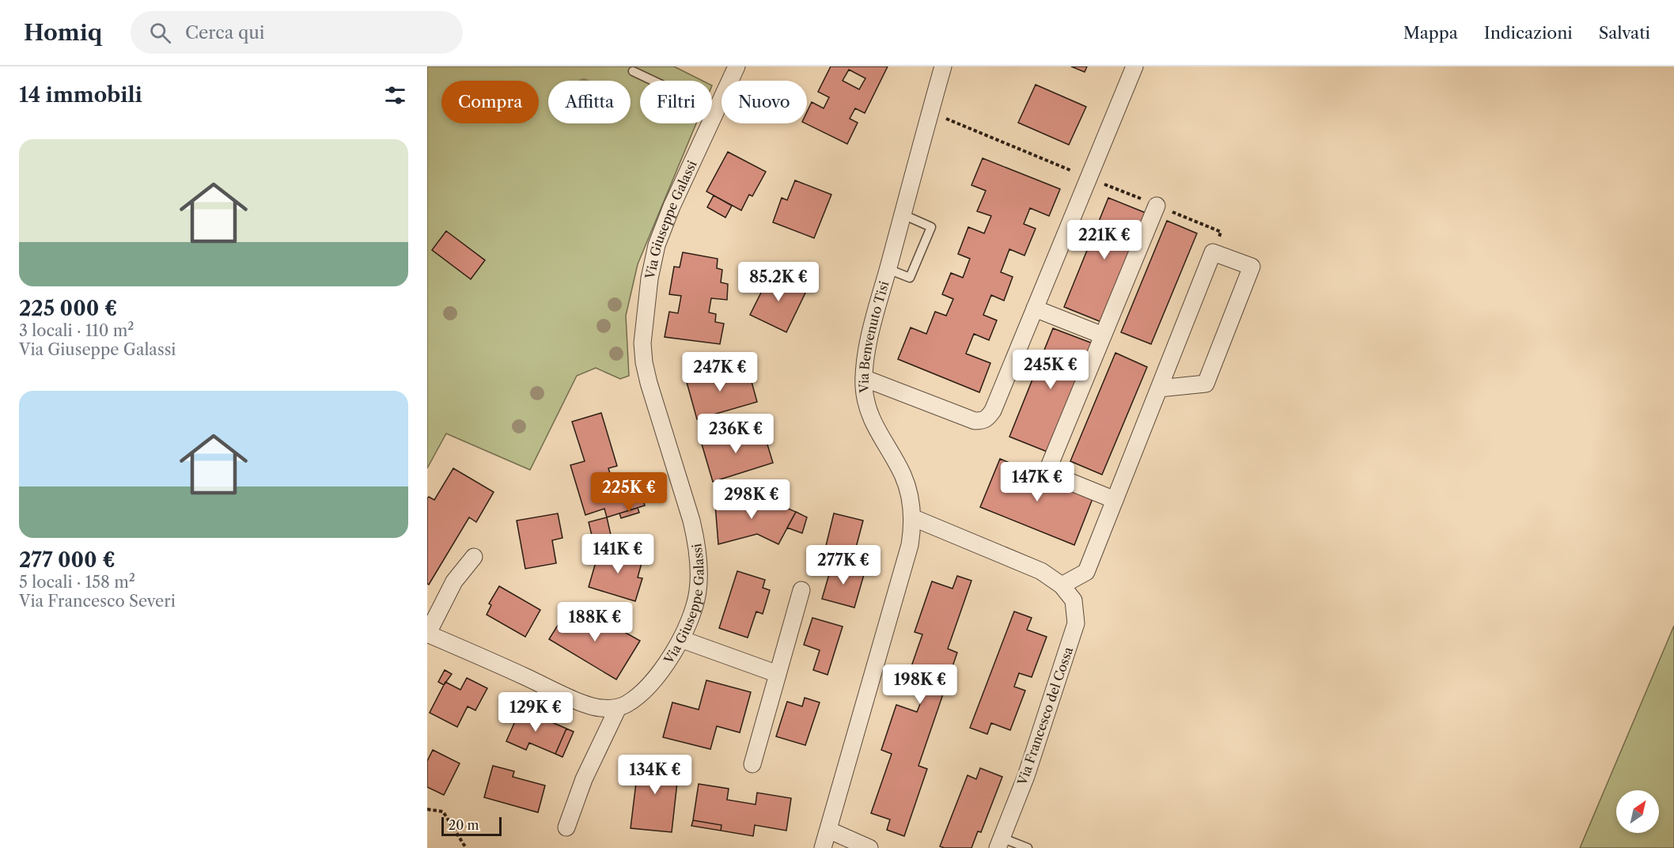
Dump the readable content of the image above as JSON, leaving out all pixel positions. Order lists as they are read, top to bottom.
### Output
{
  "streets": {
    "street": ["Via Giuseppe Galassi", "Via Benvenuto Tisi", "Via Francesco del Cossa"]
  },
  "crossings": [
    ["Via Benvenuto Tisi", "Via Francesco del Cossa"]
  ],
  "scale_bar": "20 m",
  "north": "top right",
  "page": {
    "header": "Homiq",
    "search": "Cerca qui",
    "nav": ["Mappa", "Indicazioni", "Salvati"],
    "heading": "14 immobili",
    "chip": [
      "Compra",
      "Affitta",
      "Filtri",
      "Nuovo"
    ],
    "list": [
      {
        "name": "225 000 €",
        "note": "3 locali · 110 m² · Via Giuseppe Galassi"
      },
      {
        "name": "277 000 €",
        "note": "5 locali · 158 m² · Via Francesco Severi"
      }
    ],
    "price": [
      "221K €",
      "85.2K €",
      "245K €",
      "247K €",
      "236K €",
      "147K €",
      "225K €",
      "298K €",
      "141K €",
      "277K €",
      "188K €",
      "198K €",
      "129K €",
      "134K €"
    ],
    "scale": "20 m"
  }
}
